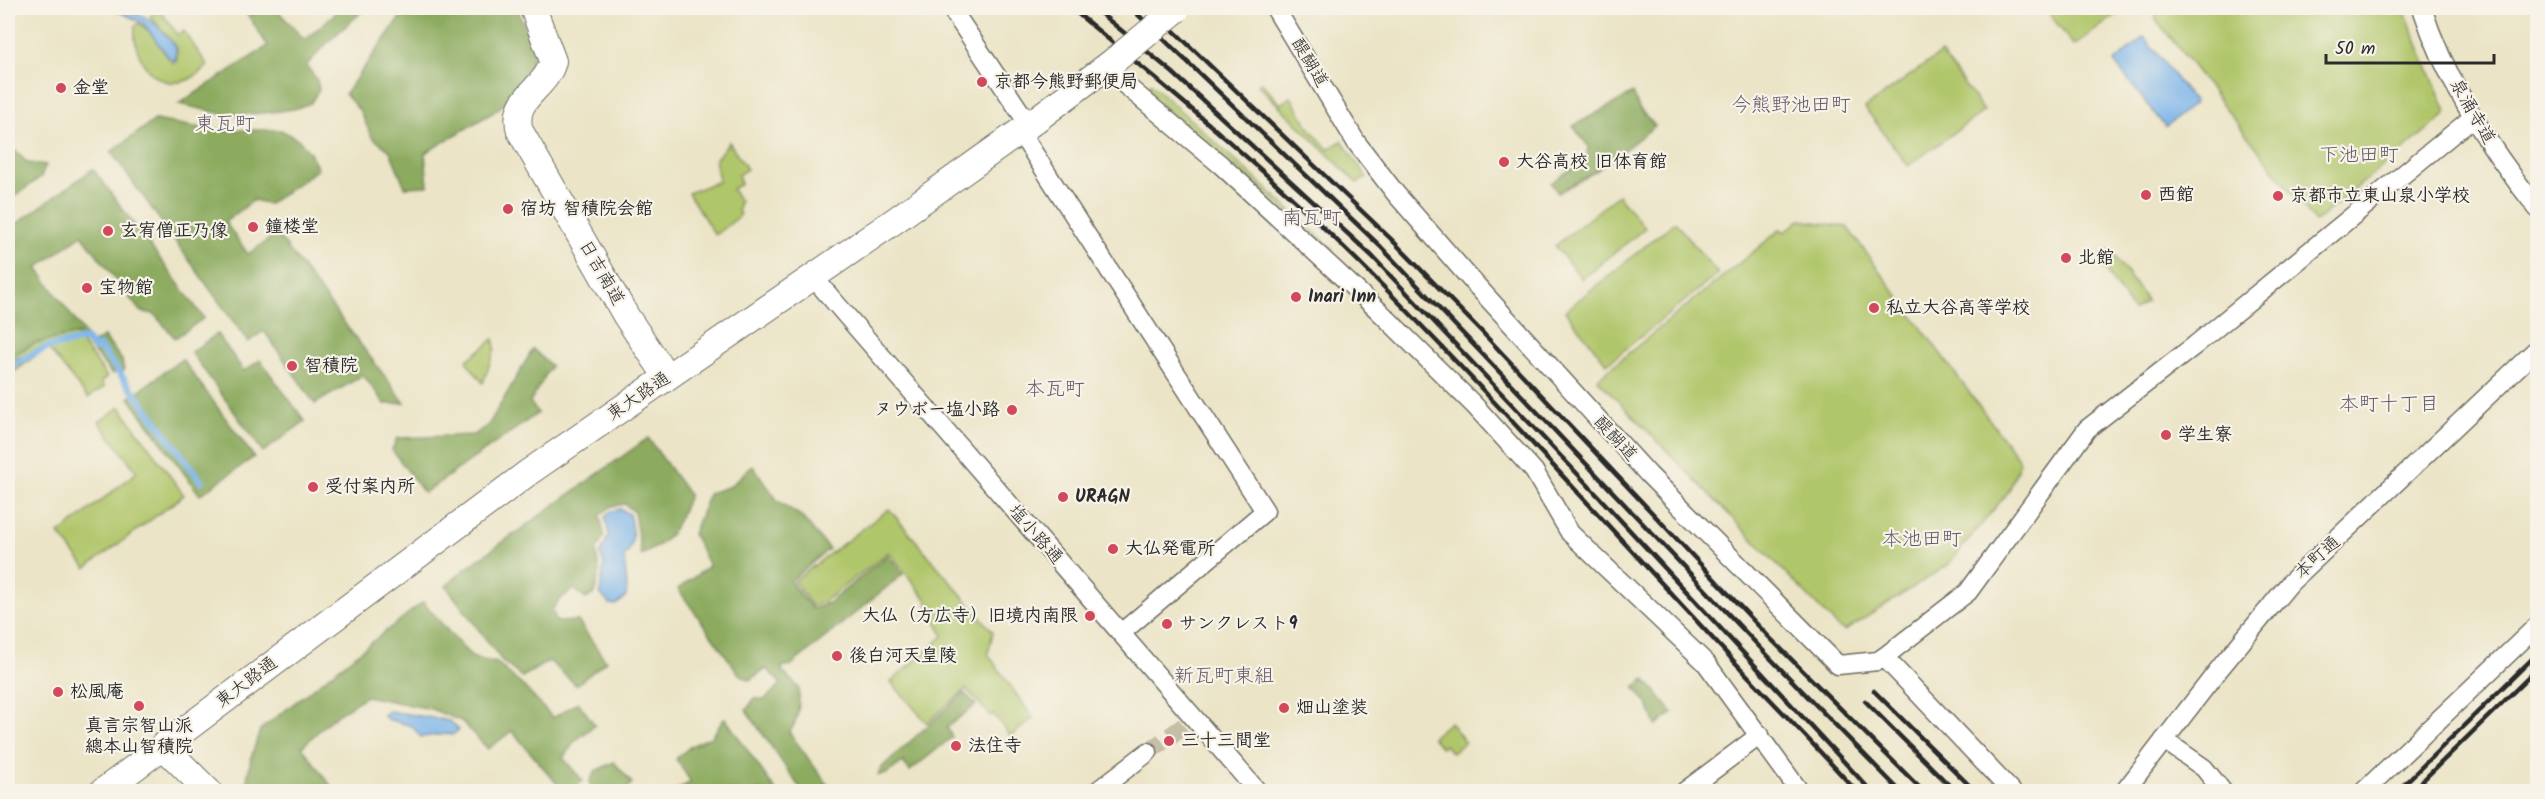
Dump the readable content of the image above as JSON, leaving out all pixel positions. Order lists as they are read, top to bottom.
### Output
{
  "streets": {
    "main road": ["日吉南道", "東大路通"],
    "street": [
      "醍醐道",
      "泉涌寺道",
      "塩小路通",
      "本町通"
    ]
  },
  "crossings": [
    ["日吉南道", "東大路通"],
    ["東大路通", "塩小路通"]
  ],
  "districts": [
    "今熊野池田町",
    "東瓦町",
    "下池田町",
    "南瓦町",
    "本瓦町",
    "本町十丁目",
    "本池田町",
    "新瓦町東組"
  ],
  "places": [
    "京都今熊野郵便局",
    "金堂",
    "大谷高校 旧体育館",
    "西館",
    "京都市立東山泉小学校",
    "宿坊 智積院会館",
    "鐘楼堂",
    "玄宥僧正乃像",
    "北館",
    "宝物館",
    "Inari Inn",
    "私立大谷高等学校",
    "智積院",
    "ヌウボー塩小路",
    "学生寮",
    "受付案内所",
    "URAGN",
    "大仏発電所",
    "大仏（方広寺）旧境内南限",
    "サンクレスト9",
    "後白河天皇陵",
    "松風庵",
    "真言宗智山派 總本山智積院",
    "畑山塗装",
    "三十三間堂",
    "法住寺"
  ],
  "scale_bar": "50 m"
}
